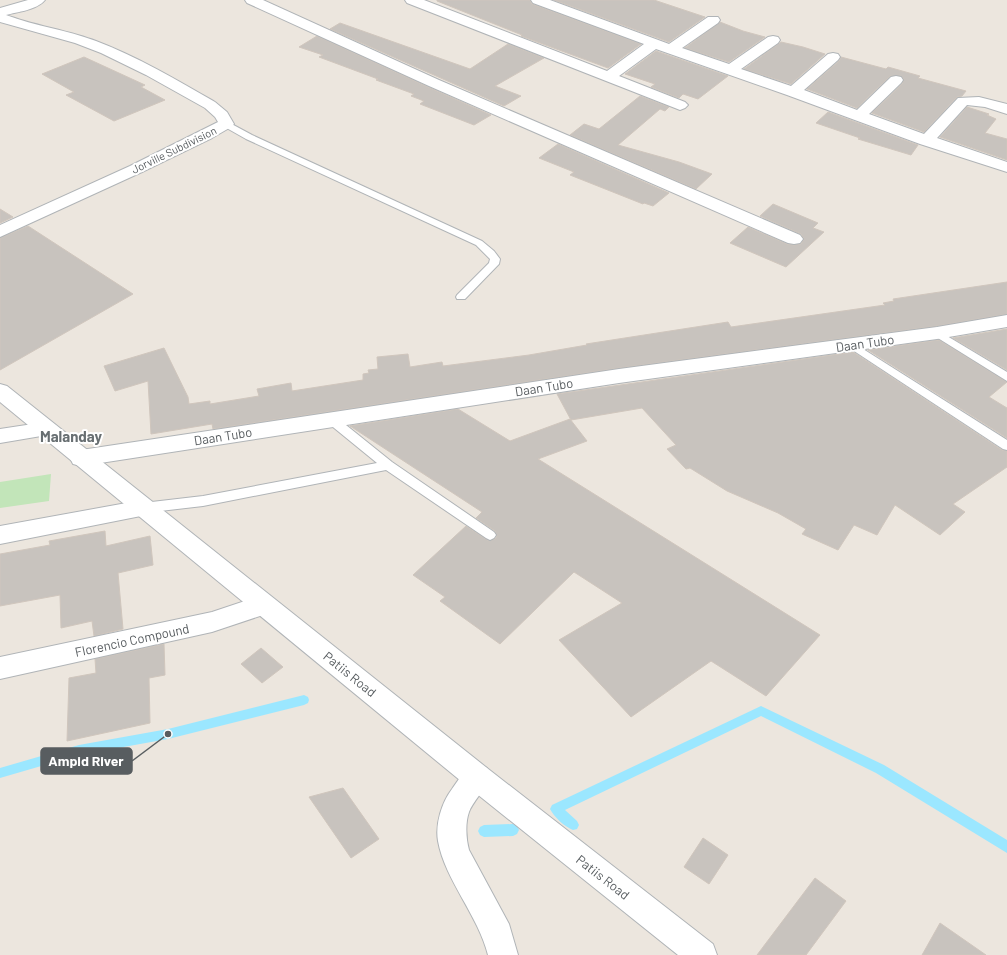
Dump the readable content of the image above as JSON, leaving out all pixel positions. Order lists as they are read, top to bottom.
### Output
{
  "streets": {
    "street": [
      "Jorville Subdivision",
      "Daan Tubo",
      "Florencio Compound",
      "Patiis Road"
    ]
  },
  "crossings": [
    ["Daan Tubo", "Patiis Road"],
    ["Florencio Compound", "Patiis Road"]
  ],
  "districts": ["Malanday"],
  "places": ["Ampid River"]
}
